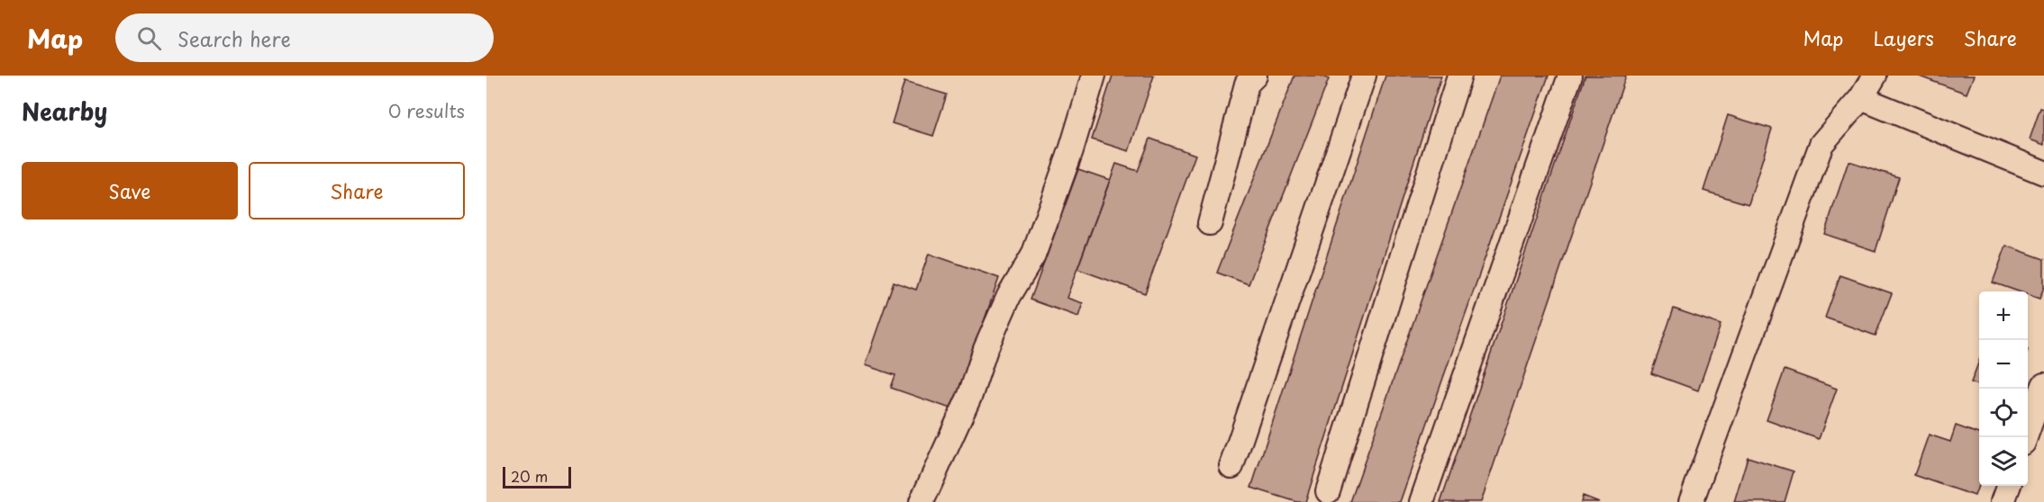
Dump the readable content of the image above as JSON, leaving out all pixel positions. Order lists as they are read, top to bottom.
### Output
{
  "scale_bar": "20 m",
  "page": {
    "header": "Map",
    "search": "Search here",
    "nav": ["Map", "Layers", "Share"],
    "heading": ["Nearby", "0 results"],
    "buttons": ["Save", "Share"],
    "map_buttons": ["+", "−"],
    "scale": "20 m"
  }
}
